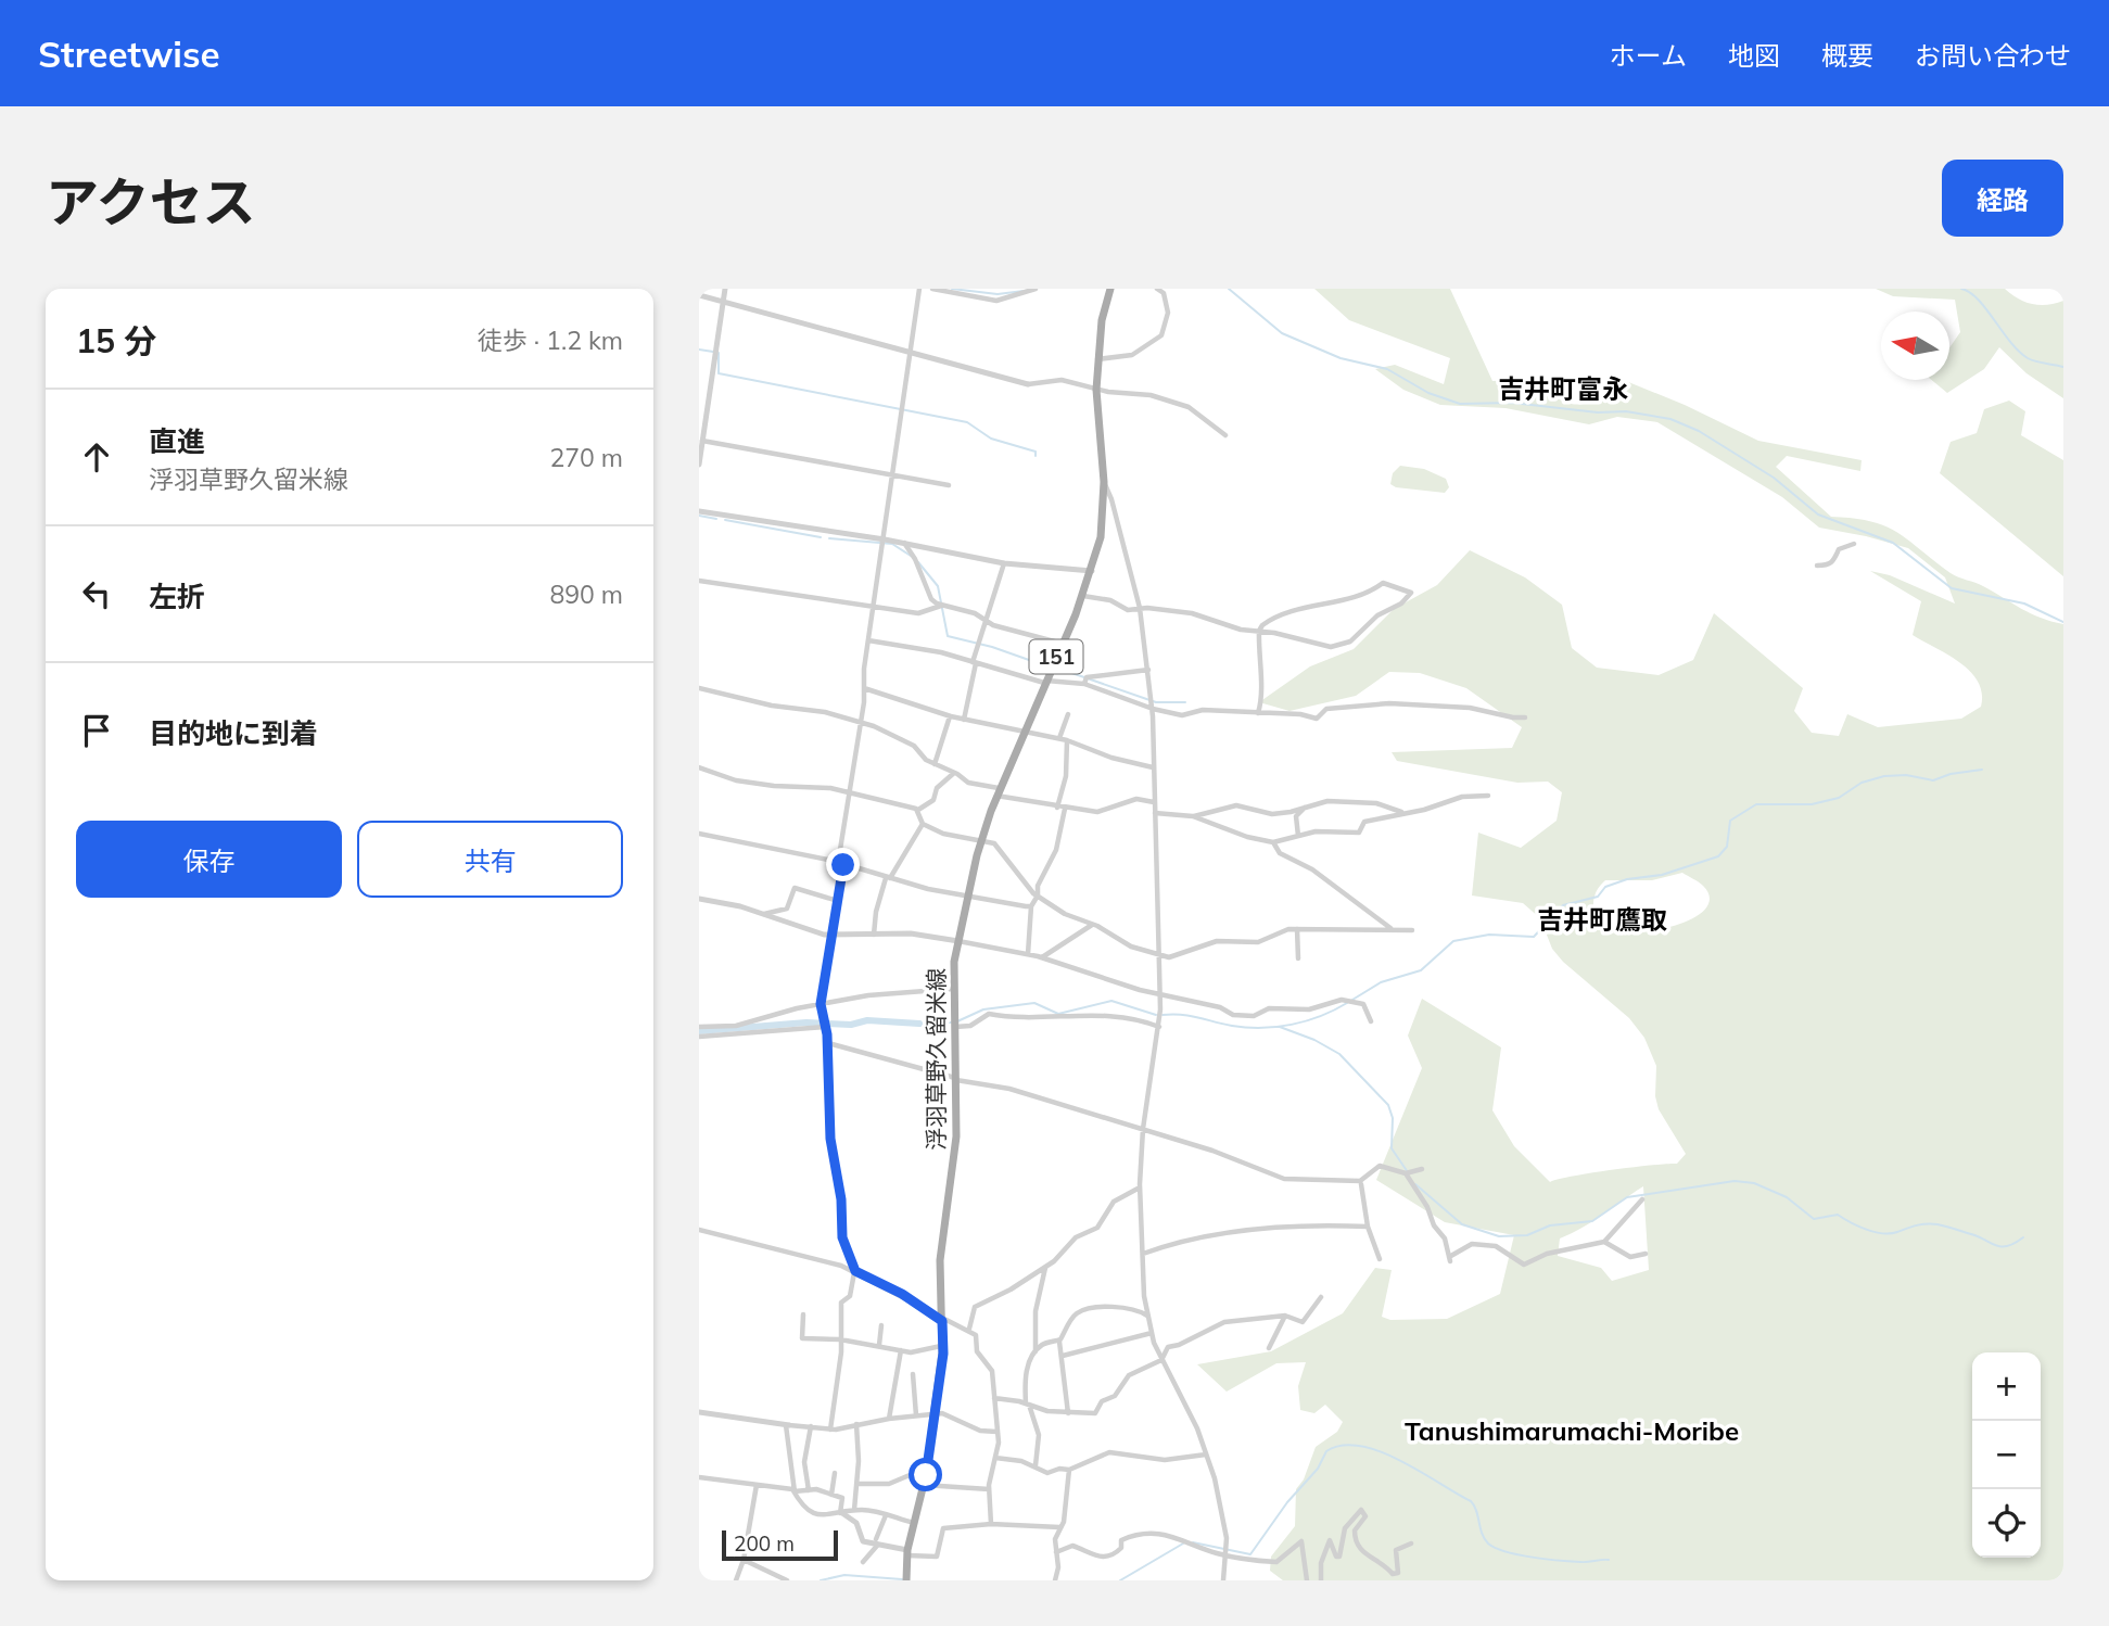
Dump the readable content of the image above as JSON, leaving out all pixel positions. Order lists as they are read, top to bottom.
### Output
{
  "streets": {
    "main road": ["151", "浮羽草野久留米線"]
  },
  "districts": ["吉井町富永", "吉井町鷹取", "Tanushimarumachi-Moribe"],
  "scale_bar": "200 m",
  "north": "left",
  "page": {
    "header": "Streetwise",
    "nav": [
      "ホーム",
      "地図",
      "概要",
      "お問い合わせ"
    ],
    "title": "アクセス",
    "buttons": [
      "経路",
      ["保存", "共有"]
    ],
    "heading": ["15 分", "徒歩 · 1.2 km"],
    "list": [
      ["直進", "浮羽草野久留米線", "270 m"],
      ["左折", "890 m"],
      "目的地に到着"
    ],
    "map_buttons": ["+", "−"],
    "scale": "200 m"
  }
}
